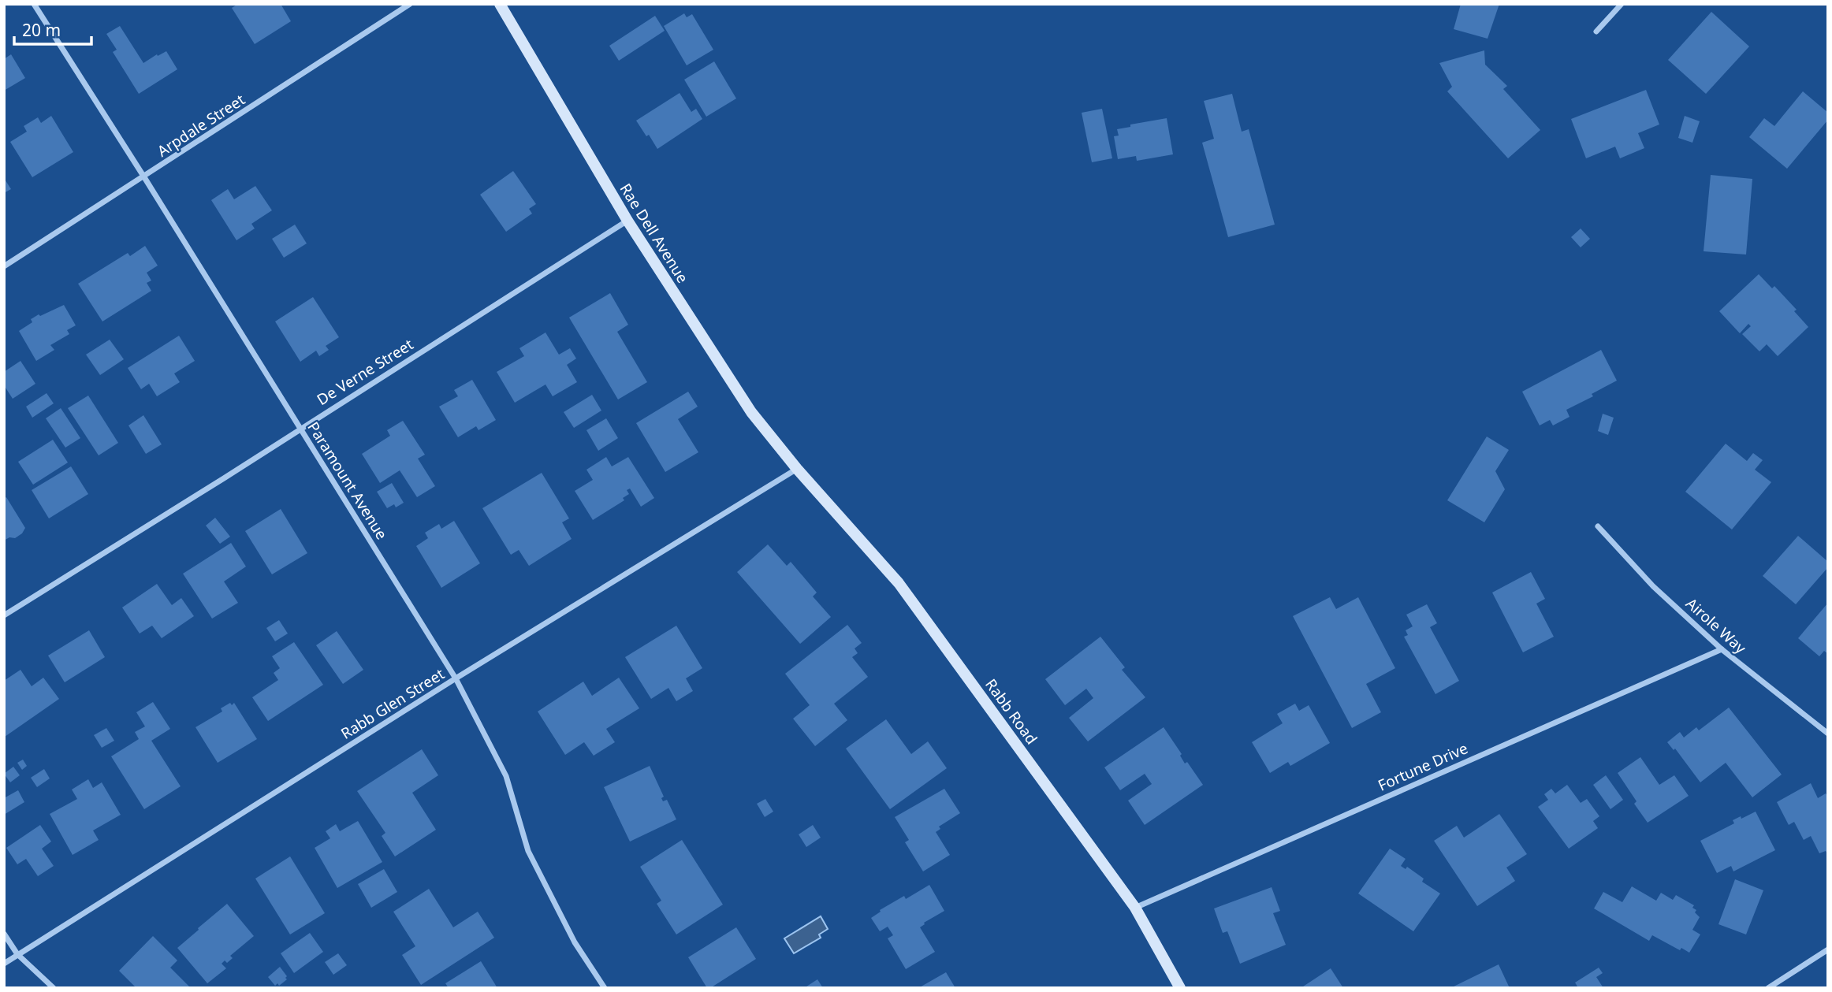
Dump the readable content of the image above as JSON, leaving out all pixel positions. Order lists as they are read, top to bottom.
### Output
{
  "streets": {
    "street": [
      "Arpdale Street",
      "Rae Dell Avenue",
      "De Verne Street",
      "Paramount Avenue",
      "Airole Way",
      "Rabb Glen Street",
      "Rabb Road",
      "Fortune Drive"
    ]
  },
  "crossings": [
    ["Arpdale Street", "Paramount Avenue"],
    ["Rae Dell Avenue", "De Verne Street"],
    ["Rae Dell Avenue", "Rabb Glen Street"],
    ["Rae Dell Avenue", "Rabb Road"],
    ["De Verne Street", "Paramount Avenue"],
    ["Paramount Avenue", "Rabb Glen Street"],
    ["Airole Way", "Fortune Drive"],
    ["Rabb Glen Street", "Rabb Road"],
    ["Rabb Road", "Fortune Drive"]
  ],
  "scale_bar": "20 m"
}
